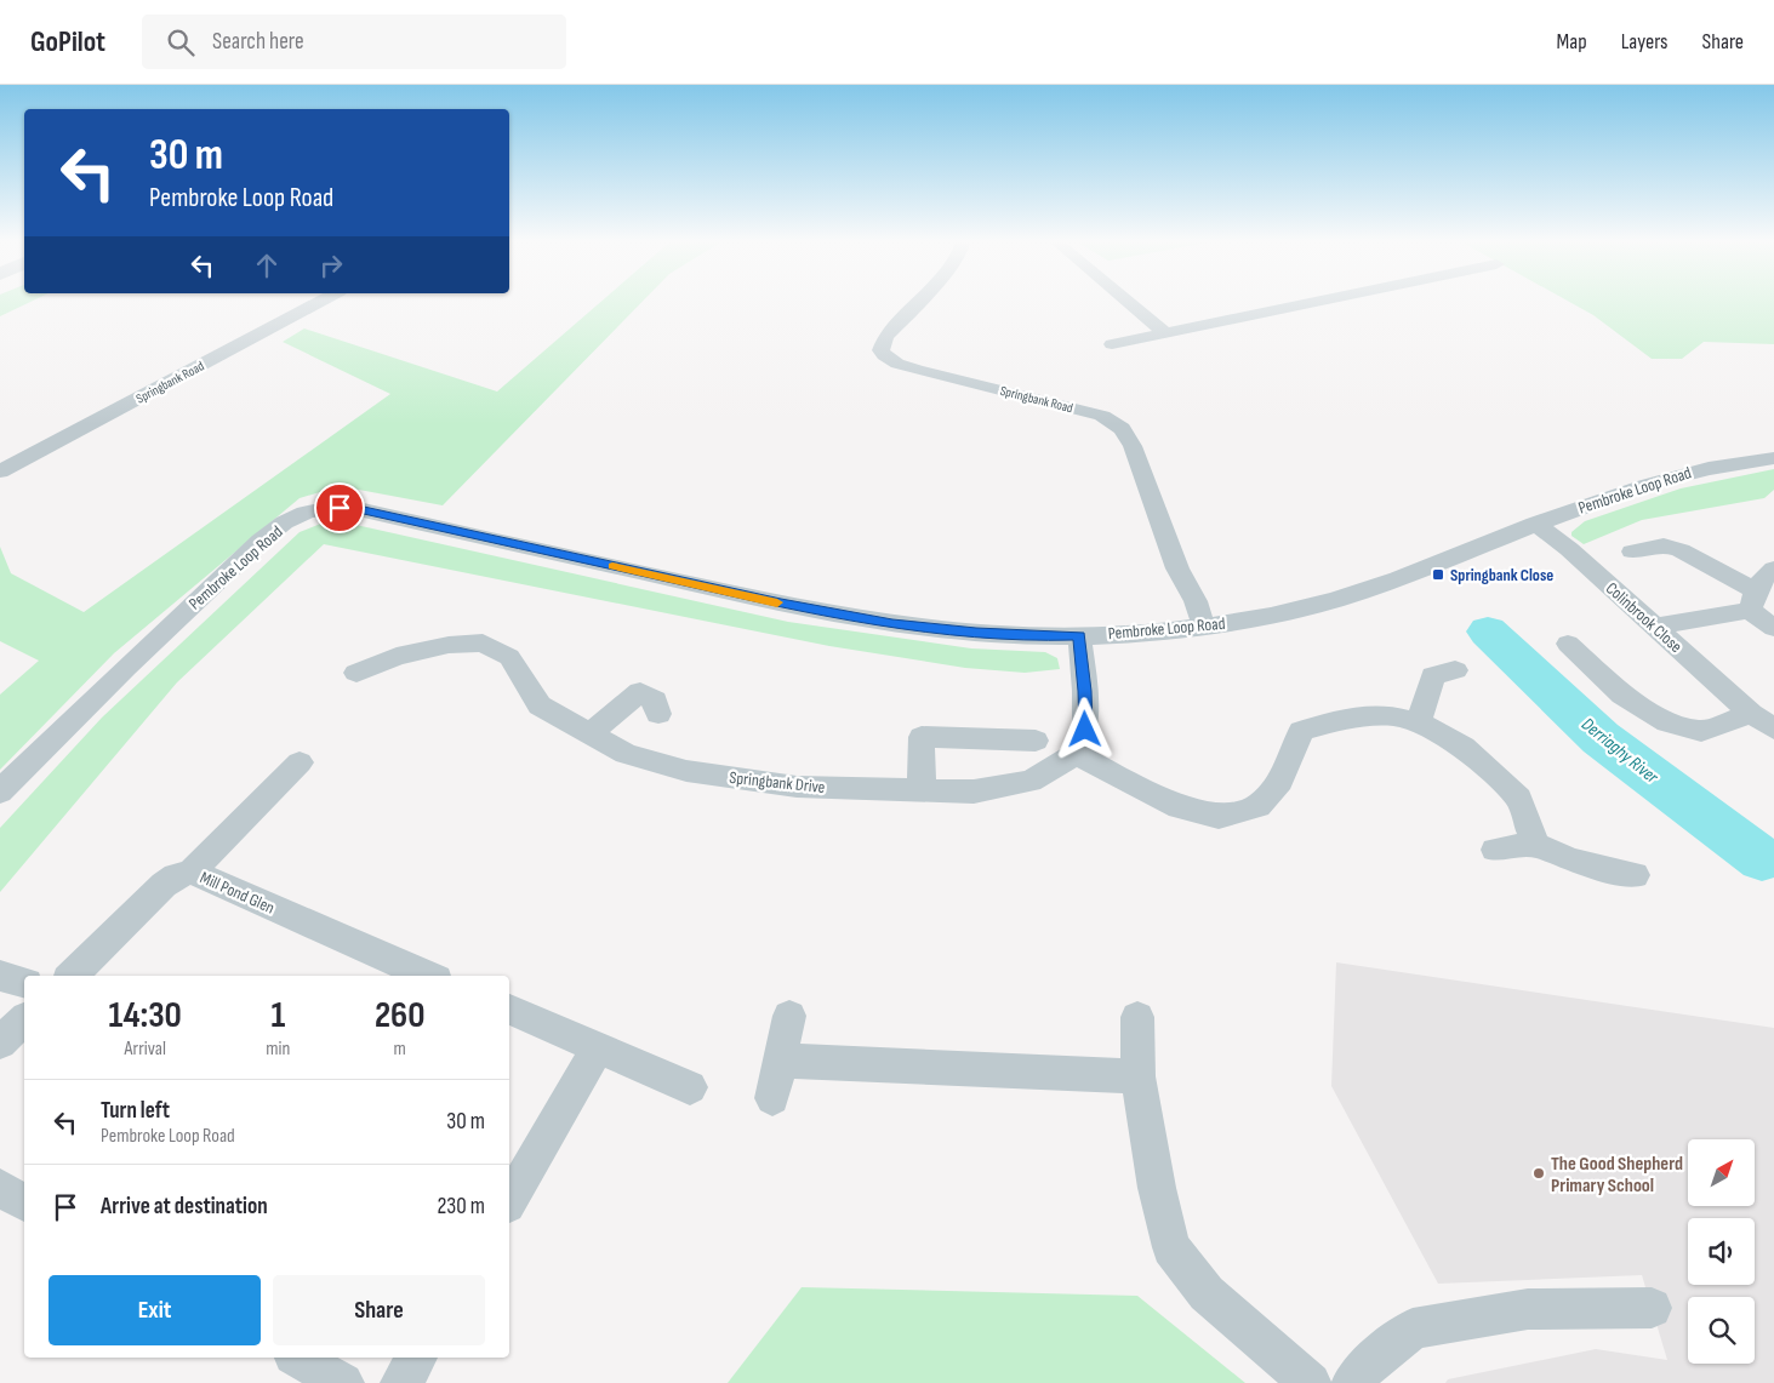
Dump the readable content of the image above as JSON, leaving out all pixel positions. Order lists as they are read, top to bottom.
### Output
{
  "streets": {
    "street": [
      "Springbank Road",
      "Pembroke Loop Road",
      "Colinbrook Close",
      "Springbank Drive",
      "Mill Pond Glen"
    ]
  },
  "crossings": [
    ["Springbank Road", "Pembroke Loop Road"],
    ["Pembroke Loop Road", "Colinbrook Close"]
  ],
  "water": ["Derriaghy River"],
  "places": {
    "transit": ["Springbank Close"],
    "other": ["The Good Shepherd Primary School"]
  },
  "north": "top right",
  "page": {
    "header": "GoPilot",
    "search": "Search here",
    "nav": ["Map", "Layers", "Share"],
    "turn": ["30 m", "Pembroke Loop Road"],
    "eta": [
      "14:30",
      "Arrival",
      "1",
      "min",
      "260",
      "m"
    ],
    "list": [
      {
        "name": "Turn left",
        "note": "Pembroke Loop Road",
        "value": "30 m"
      },
      {
        "name": "Arrive at destination",
        "value": "230 m"
      }
    ],
    "buttons": ["Exit", "Share"]
  }
}
